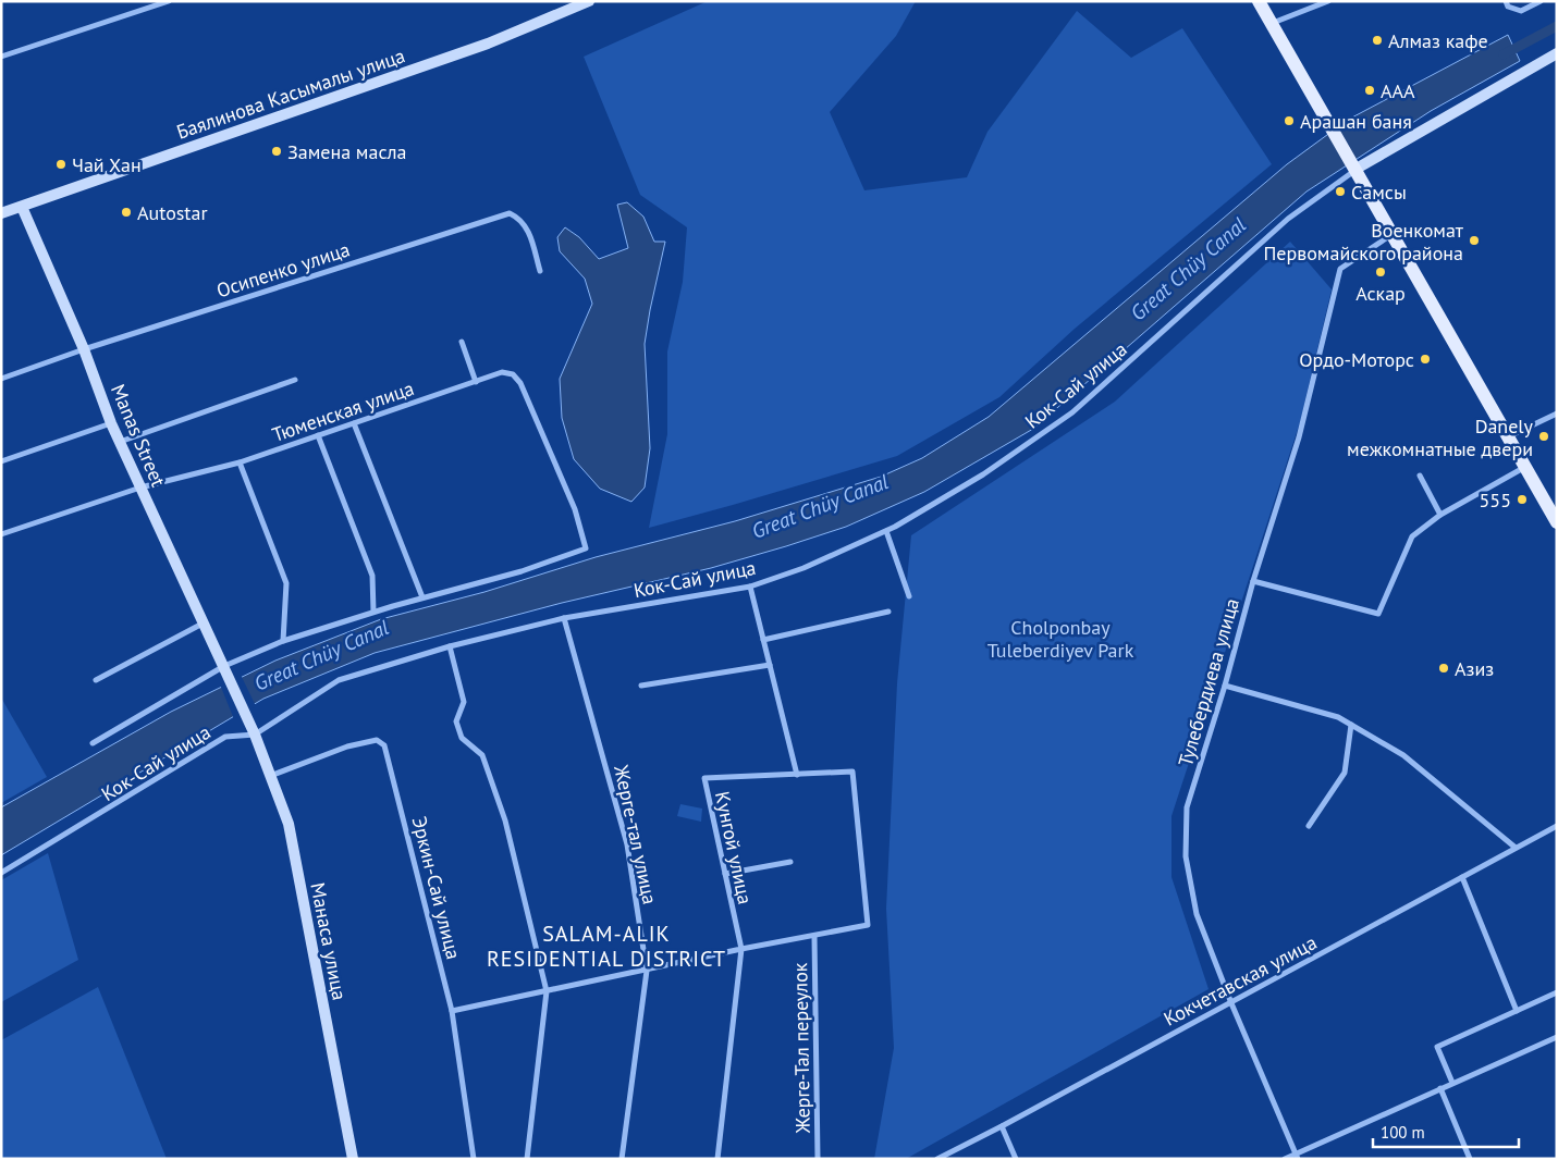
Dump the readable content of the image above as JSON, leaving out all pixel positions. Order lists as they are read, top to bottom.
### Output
{
  "streets": {
    "street": [
      "Баялинова Касымалы улица",
      "Осипенко улица",
      "Кок-Сай улица",
      "Тюменская улица",
      "Manas Street",
      "Тулебердиева улица",
      "Жерге-тал улица",
      "Кунгой улица",
      "Эркин-Сай улица",
      "Манаса улица",
      "Кокчетавская улица",
      "Жерге-Тал переулок"
    ]
  },
  "crossings": [
    ["Баялинова Касымалы улица", "Manas Street"],
    ["Осипенко улица", "Manas Street"],
    ["Кок-Сай улица", "Жерге-тал улица"],
    ["Кок-Сай улица", "Манаса улица"],
    ["Тюменская улица", "Manas Street"],
    ["Manas Street", "Манаса улица"],
    ["Тулебердиева улица", "Кокчетавская улица"],
    ["Кунгой улица", "Жерге-Тал переулок"],
    ["Эркин-Сай улица", "Манаса улица"]
  ],
  "districts": ["SALAM-ALIK RESIDENTIAL DISTRICT"],
  "water": ["Great Chüy Canal"],
  "parks": ["Cholponbay Tuleberdiyev Park"],
  "places": [
    "Алмаз кафе",
    "ААА",
    "Арашан баня",
    "Замена масла",
    "Чай Хан",
    "Самсы",
    "Autostar",
    "Военкомат Первомайского района",
    "Аскар",
    "Ордо-Моторс",
    "Danely межкомнатные двери",
    "555",
    "Азиз"
  ],
  "scale_bar": "100 m"
}
